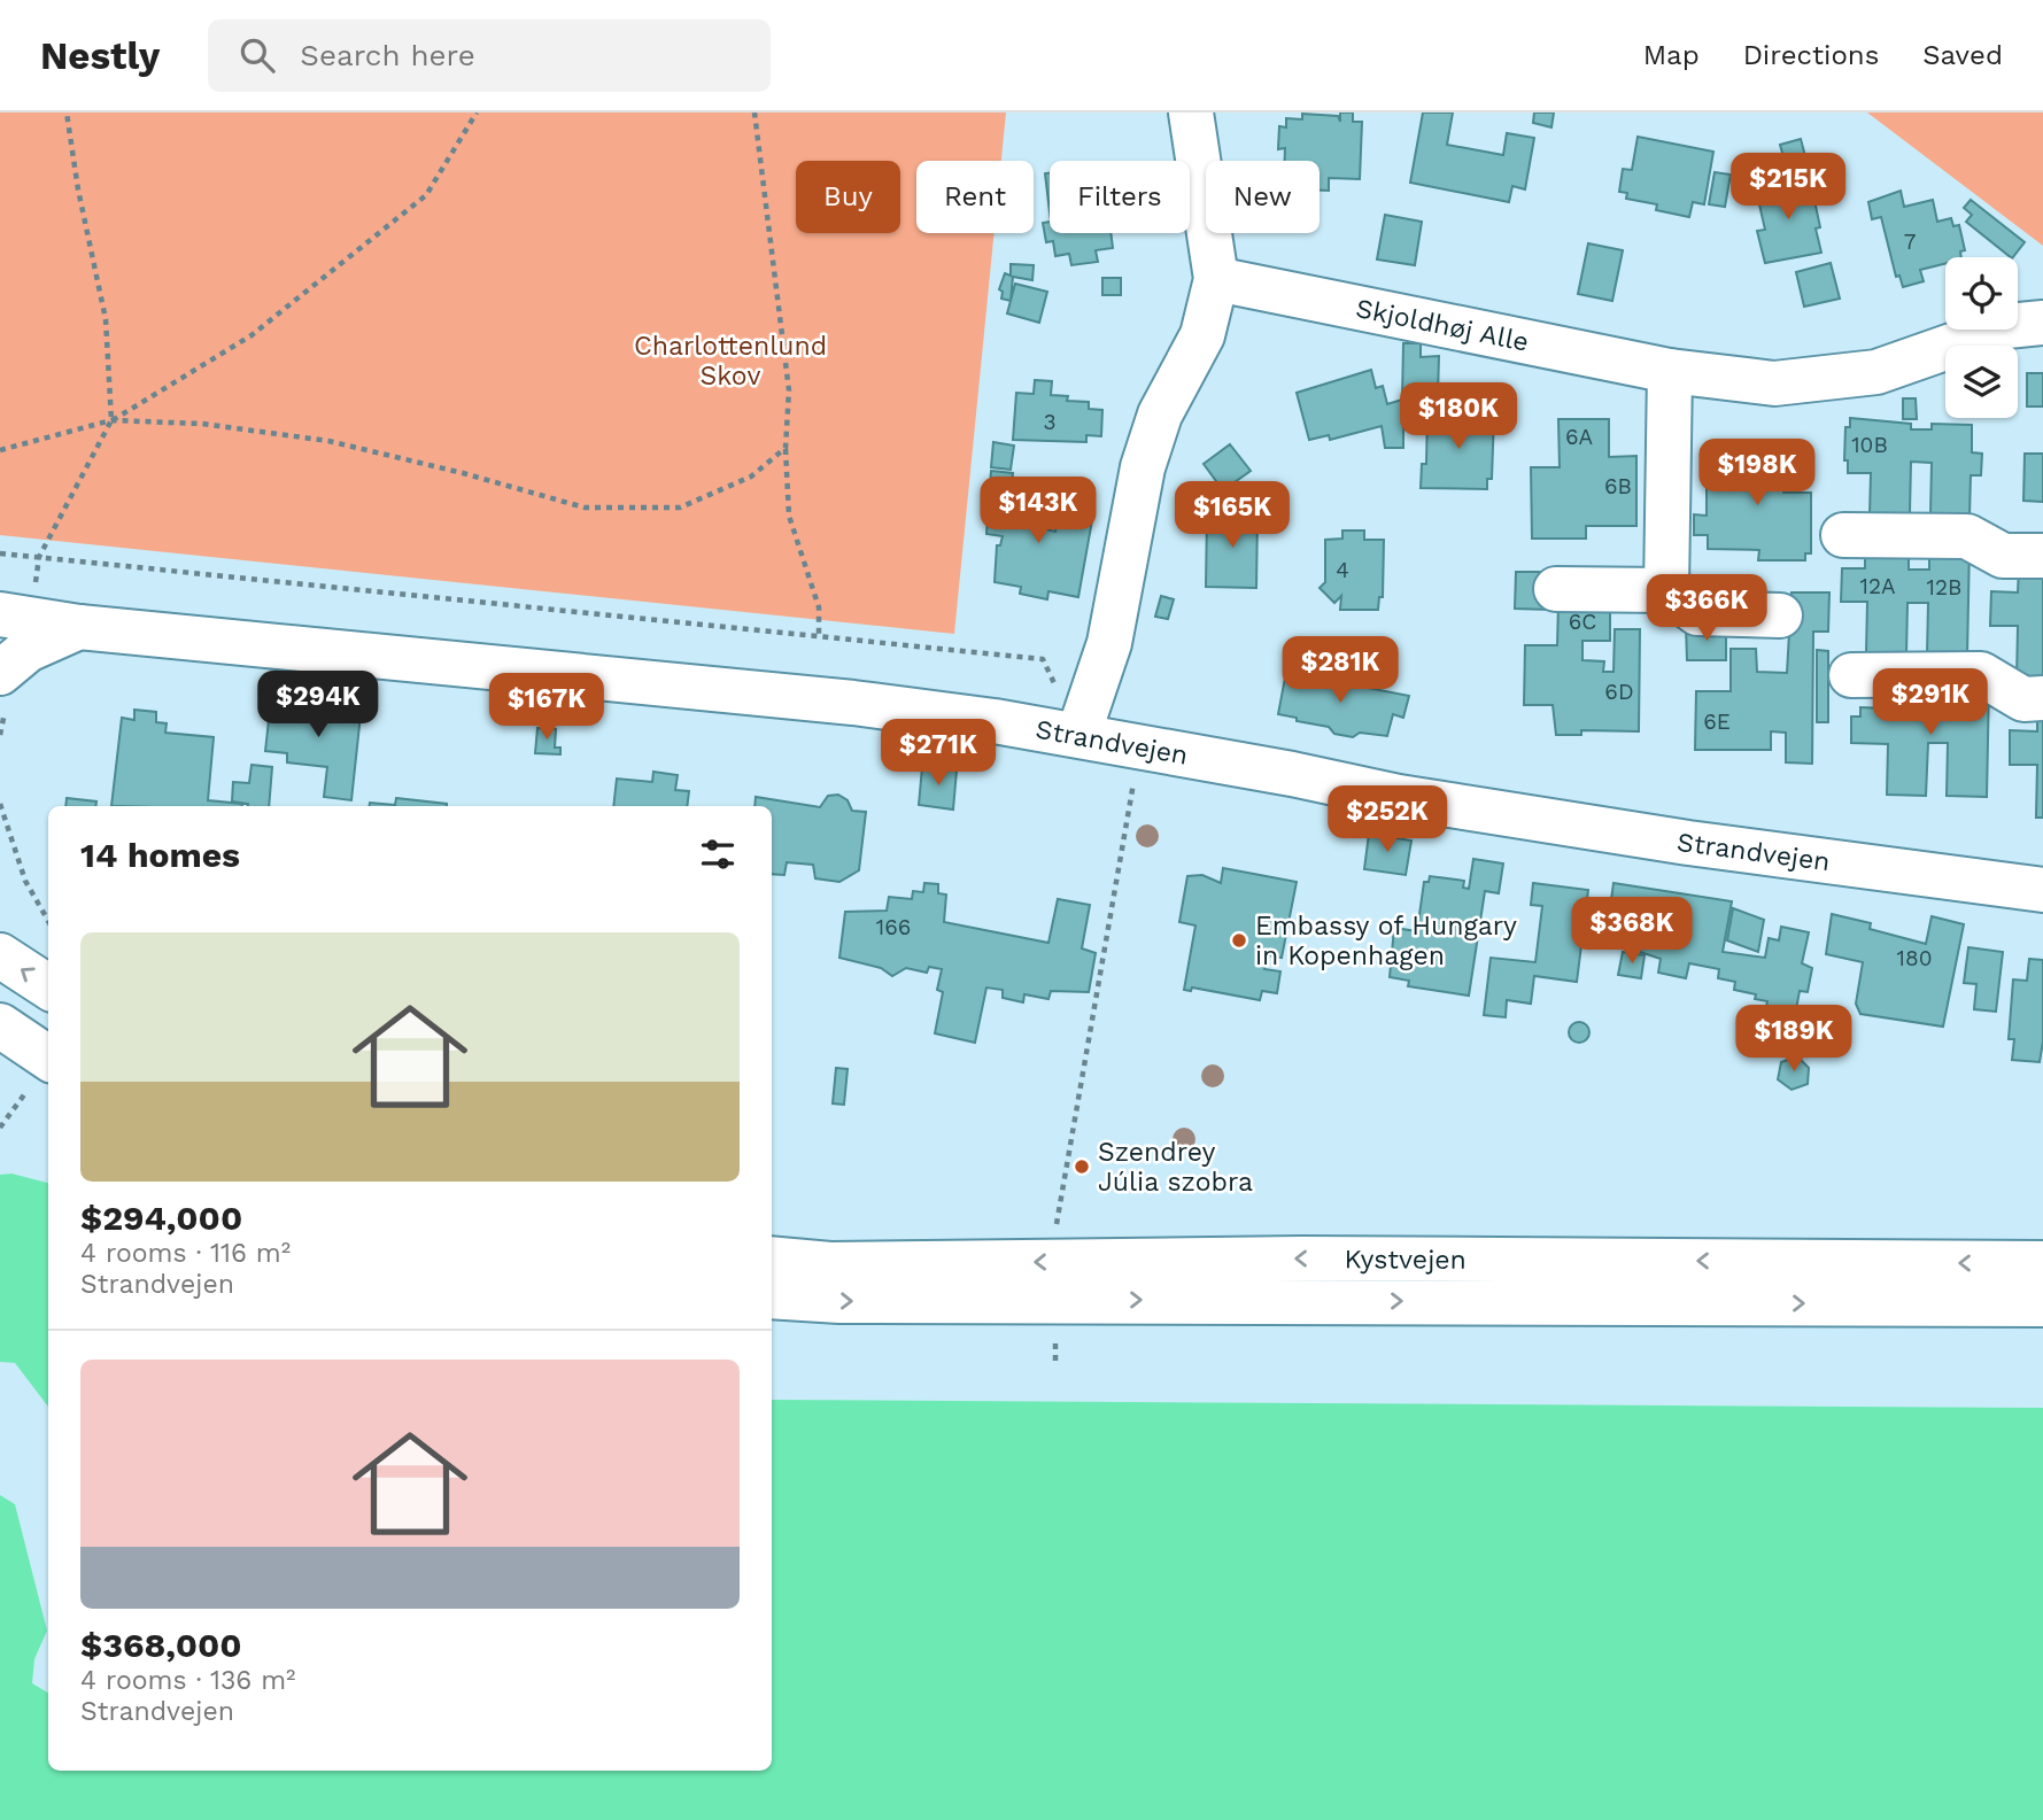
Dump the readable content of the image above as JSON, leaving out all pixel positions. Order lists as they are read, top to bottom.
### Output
{
  "streets": {
    "street": ["Skjoldhøj Alle", "Strandvejen", "Kystvejen"]
  },
  "parks": ["Charlottenlund Skov"],
  "places": ["Embassy of Hungary in Kopenhagen", "Szendrey Júlia szobra"],
  "house_numbers": [
    "7",
    "3",
    "6A",
    "10B",
    "6B",
    "4",
    "12A",
    "12B",
    "6C",
    "6D",
    "6E",
    "166",
    "180"
  ],
  "page": {
    "header": "Nestly",
    "search": "Search here",
    "nav": ["Map", "Directions", "Saved"],
    "price": [
      "$215K",
      "$180K",
      "$198K",
      "$143K",
      "$165K",
      "$366K",
      "$281K",
      "$291K",
      "$294K",
      "$167K",
      "$271K",
      "$252K",
      "$368K",
      "$189K"
    ],
    "chip": [
      "Buy",
      "Rent",
      "Filters",
      "New"
    ],
    "heading": "14 homes",
    "list": [
      {
        "name": "$294,000",
        "note": "4 rooms · 116 m² · Strandvejen"
      },
      {
        "name": "$368,000",
        "note": "4 rooms · 136 m² · Strandvejen"
      }
    ]
  }
}
